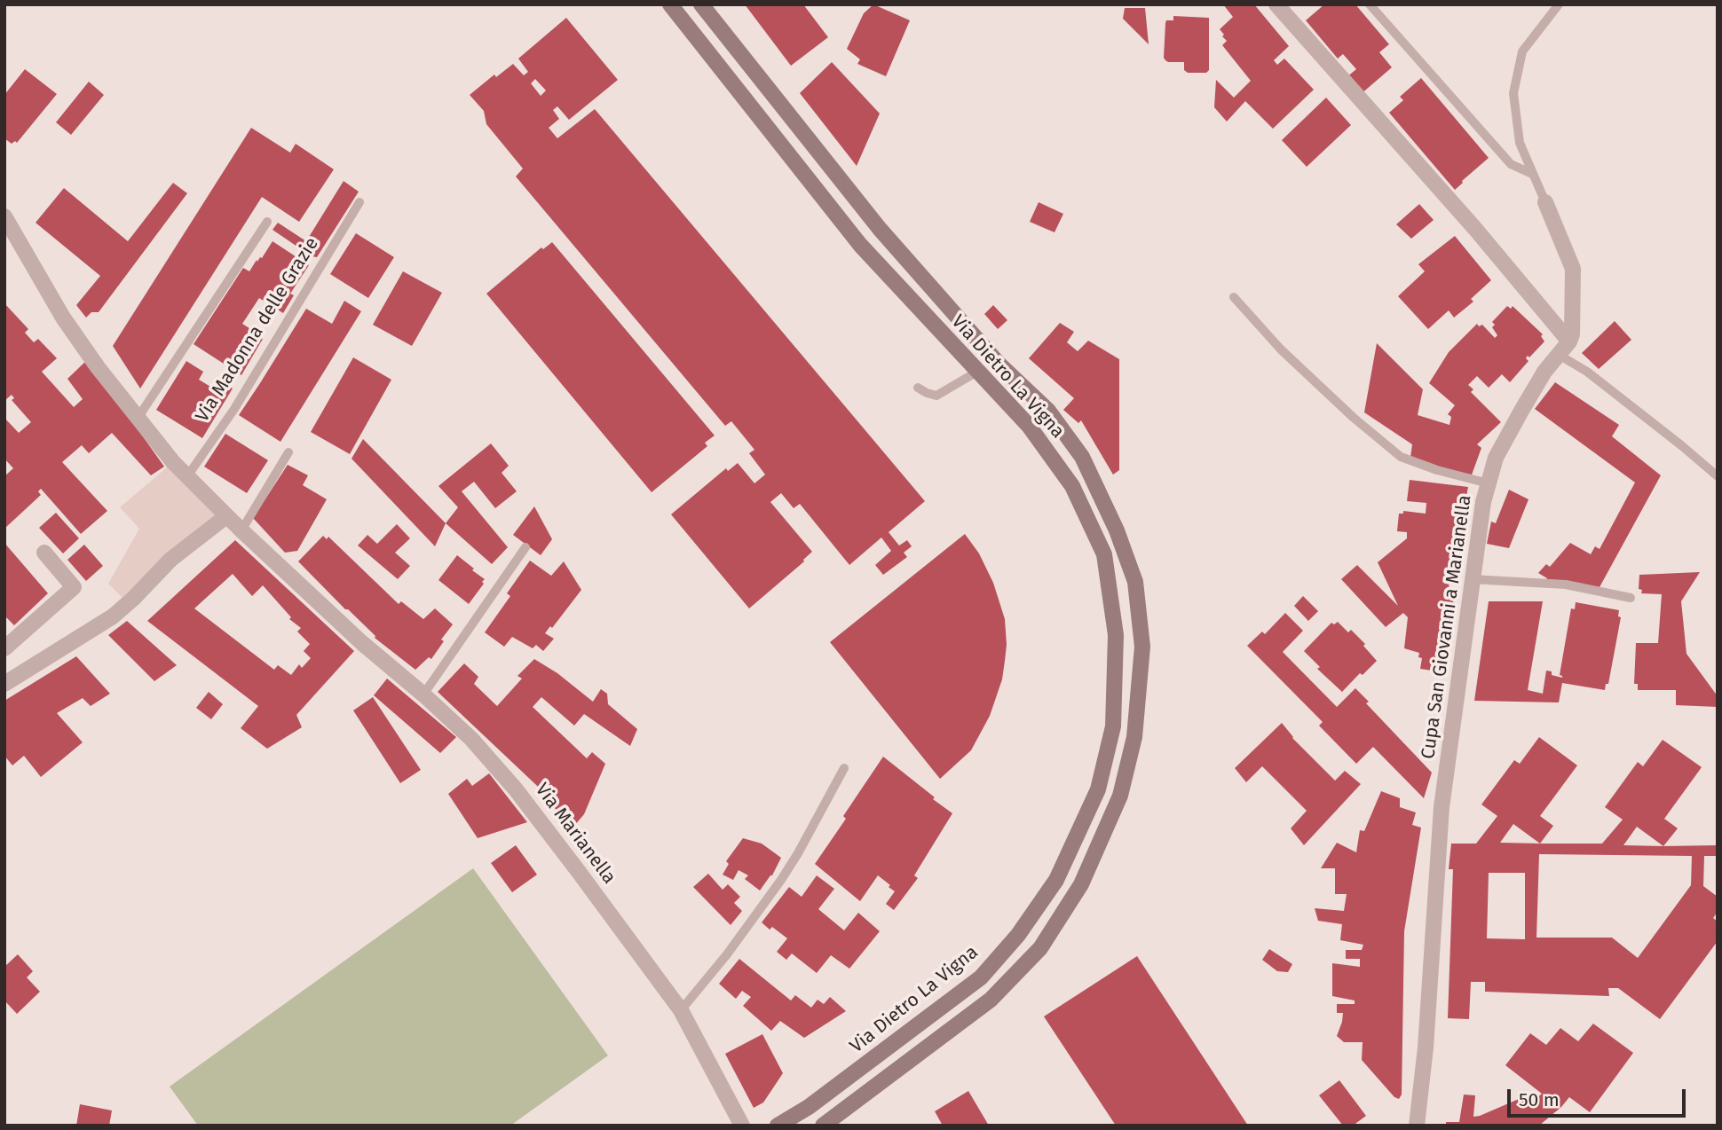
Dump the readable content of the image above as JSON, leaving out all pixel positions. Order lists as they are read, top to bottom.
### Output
{
  "streets": {
    "street": ["Via Dietro La Vigna", "Cupa San Giovanni a Marianella", "Via Marianella"],
    "lane": ["Via Madonna delle Grazie"]
  },
  "scale_bar": "50 m"
}
